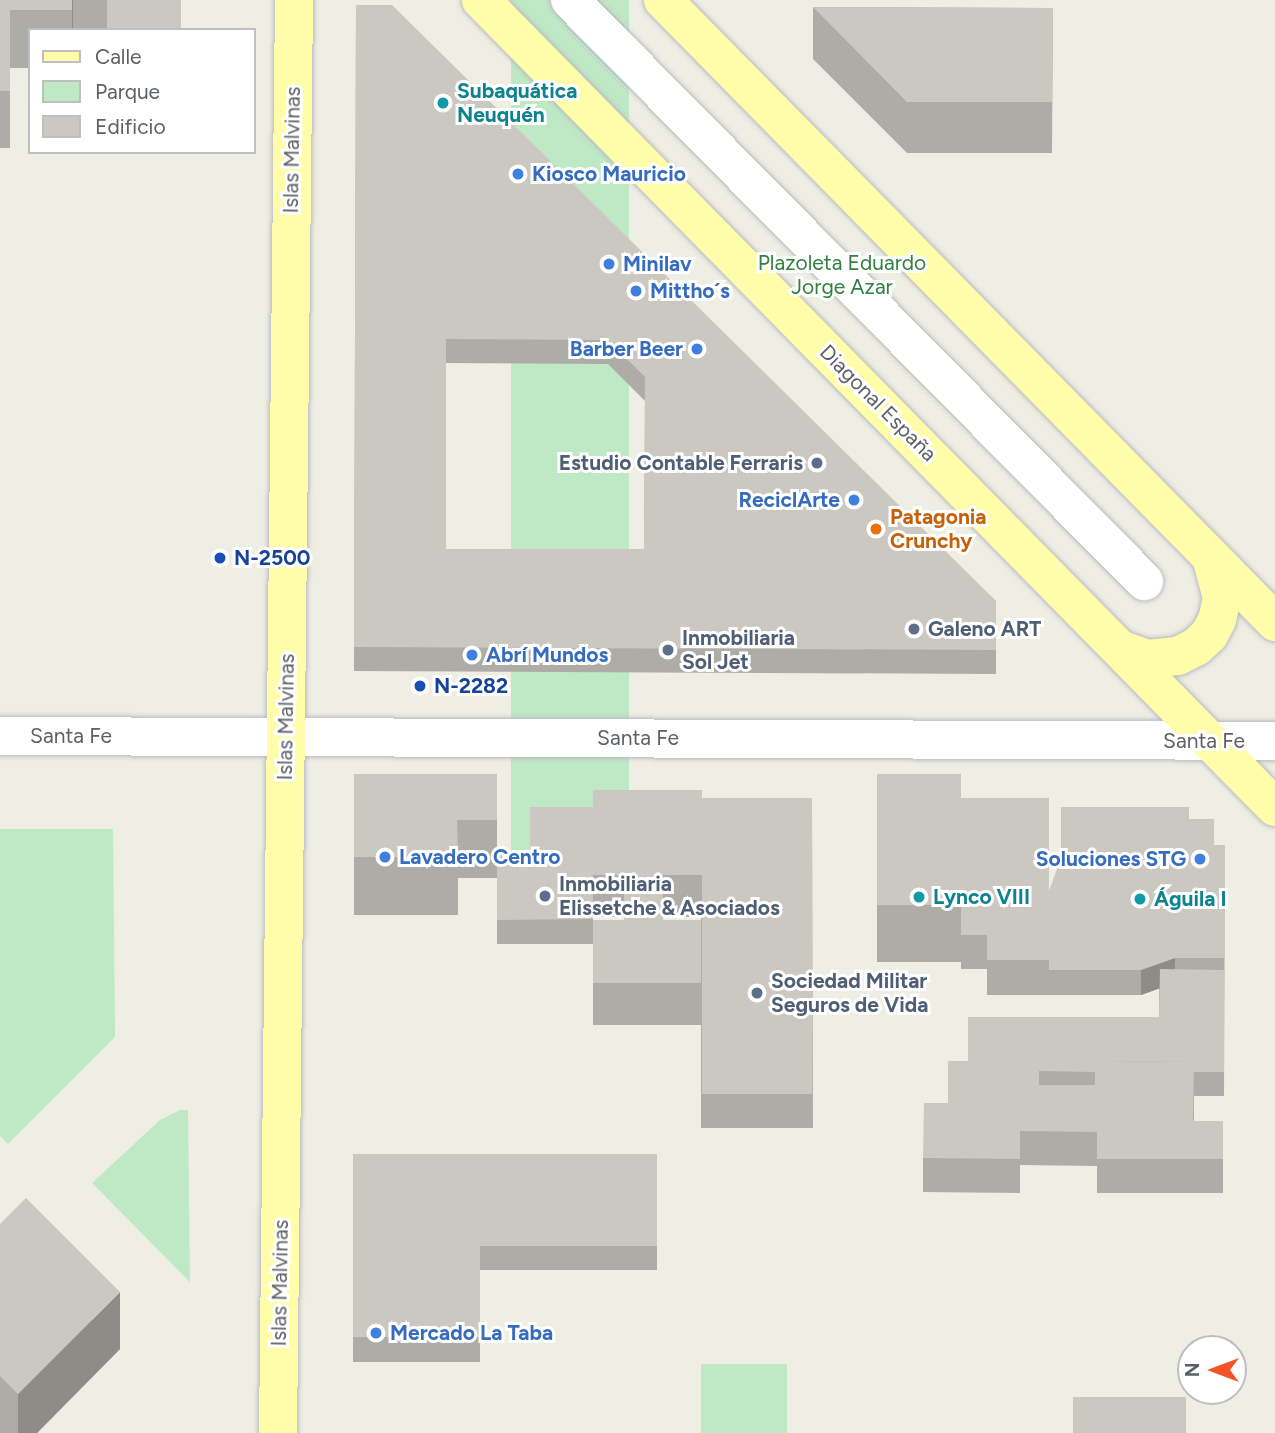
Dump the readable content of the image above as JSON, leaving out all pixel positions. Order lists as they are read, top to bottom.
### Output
{
  "streets": {
    "main road": ["Islas Malvinas", "Diagonal España"],
    "street": ["Santa Fe"]
  },
  "crossings": [
    ["Islas Malvinas", "Santa Fe"],
    ["Diagonal España", "Santa Fe"]
  ],
  "parks": ["Plazoleta Eduardo Jorge Azar"],
  "places": [
    "Subaquática Neuquén",
    "Kiosco Mauricio",
    "Minilav",
    "Mittho´s",
    "Barber Beer",
    "Estudio Contable Ferraris",
    "ReciclArte",
    "Patagonia Crunchy",
    "N-2500",
    "Galeno ART",
    "Inmobiliaria Sol Jet",
    "Abrí Mundos",
    "N-2282",
    "Lavadero Centro",
    "Soluciones STG",
    "Inmobiliaria Elissetche & Asociados",
    "Lynco VIII",
    "Águila I",
    "Sociedad Militar Seguros de Vida",
    "Mercado La Taba"
  ],
  "legend": ["Calle", "Parque", "Edificio"],
  "north": "left"
}
